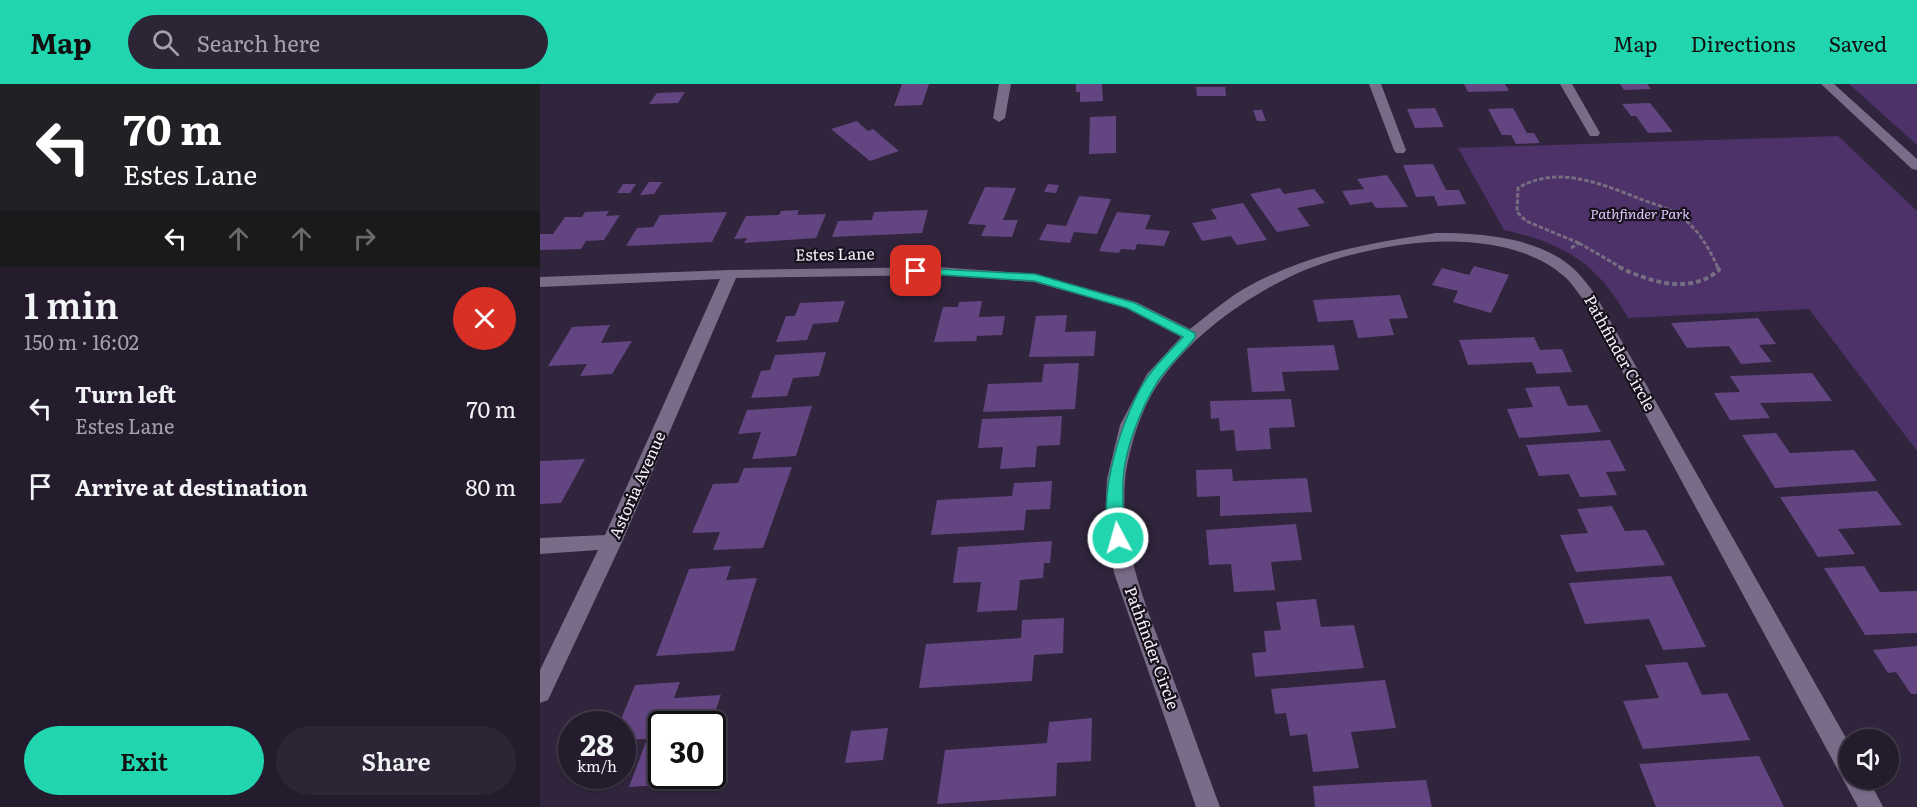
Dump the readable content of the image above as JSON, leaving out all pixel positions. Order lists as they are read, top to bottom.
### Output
{
  "streets": {
    "street": ["Estes Lane", "Pathfinder Circle", "Astoria Avenue"]
  },
  "crossings": [
    ["Estes Lane", "Pathfinder Circle"],
    ["Estes Lane", "Astoria Avenue"]
  ],
  "parks": ["Pathfinder Park"],
  "page": {
    "header": "Map",
    "search": "Search here",
    "nav": ["Map", "Directions", "Saved"],
    "turn": ["70 m", "Estes Lane"],
    "heading": ["1 min", "150 m · 16:02"],
    "list": [
      {
        "name": "Turn left",
        "note": "Estes Lane",
        "value": "70 m"
      },
      {
        "name": "Arrive at destination",
        "value": "80 m"
      }
    ],
    "speed": "28 km/h",
    "limit": "30",
    "buttons": ["Exit", "Share"]
  }
}
